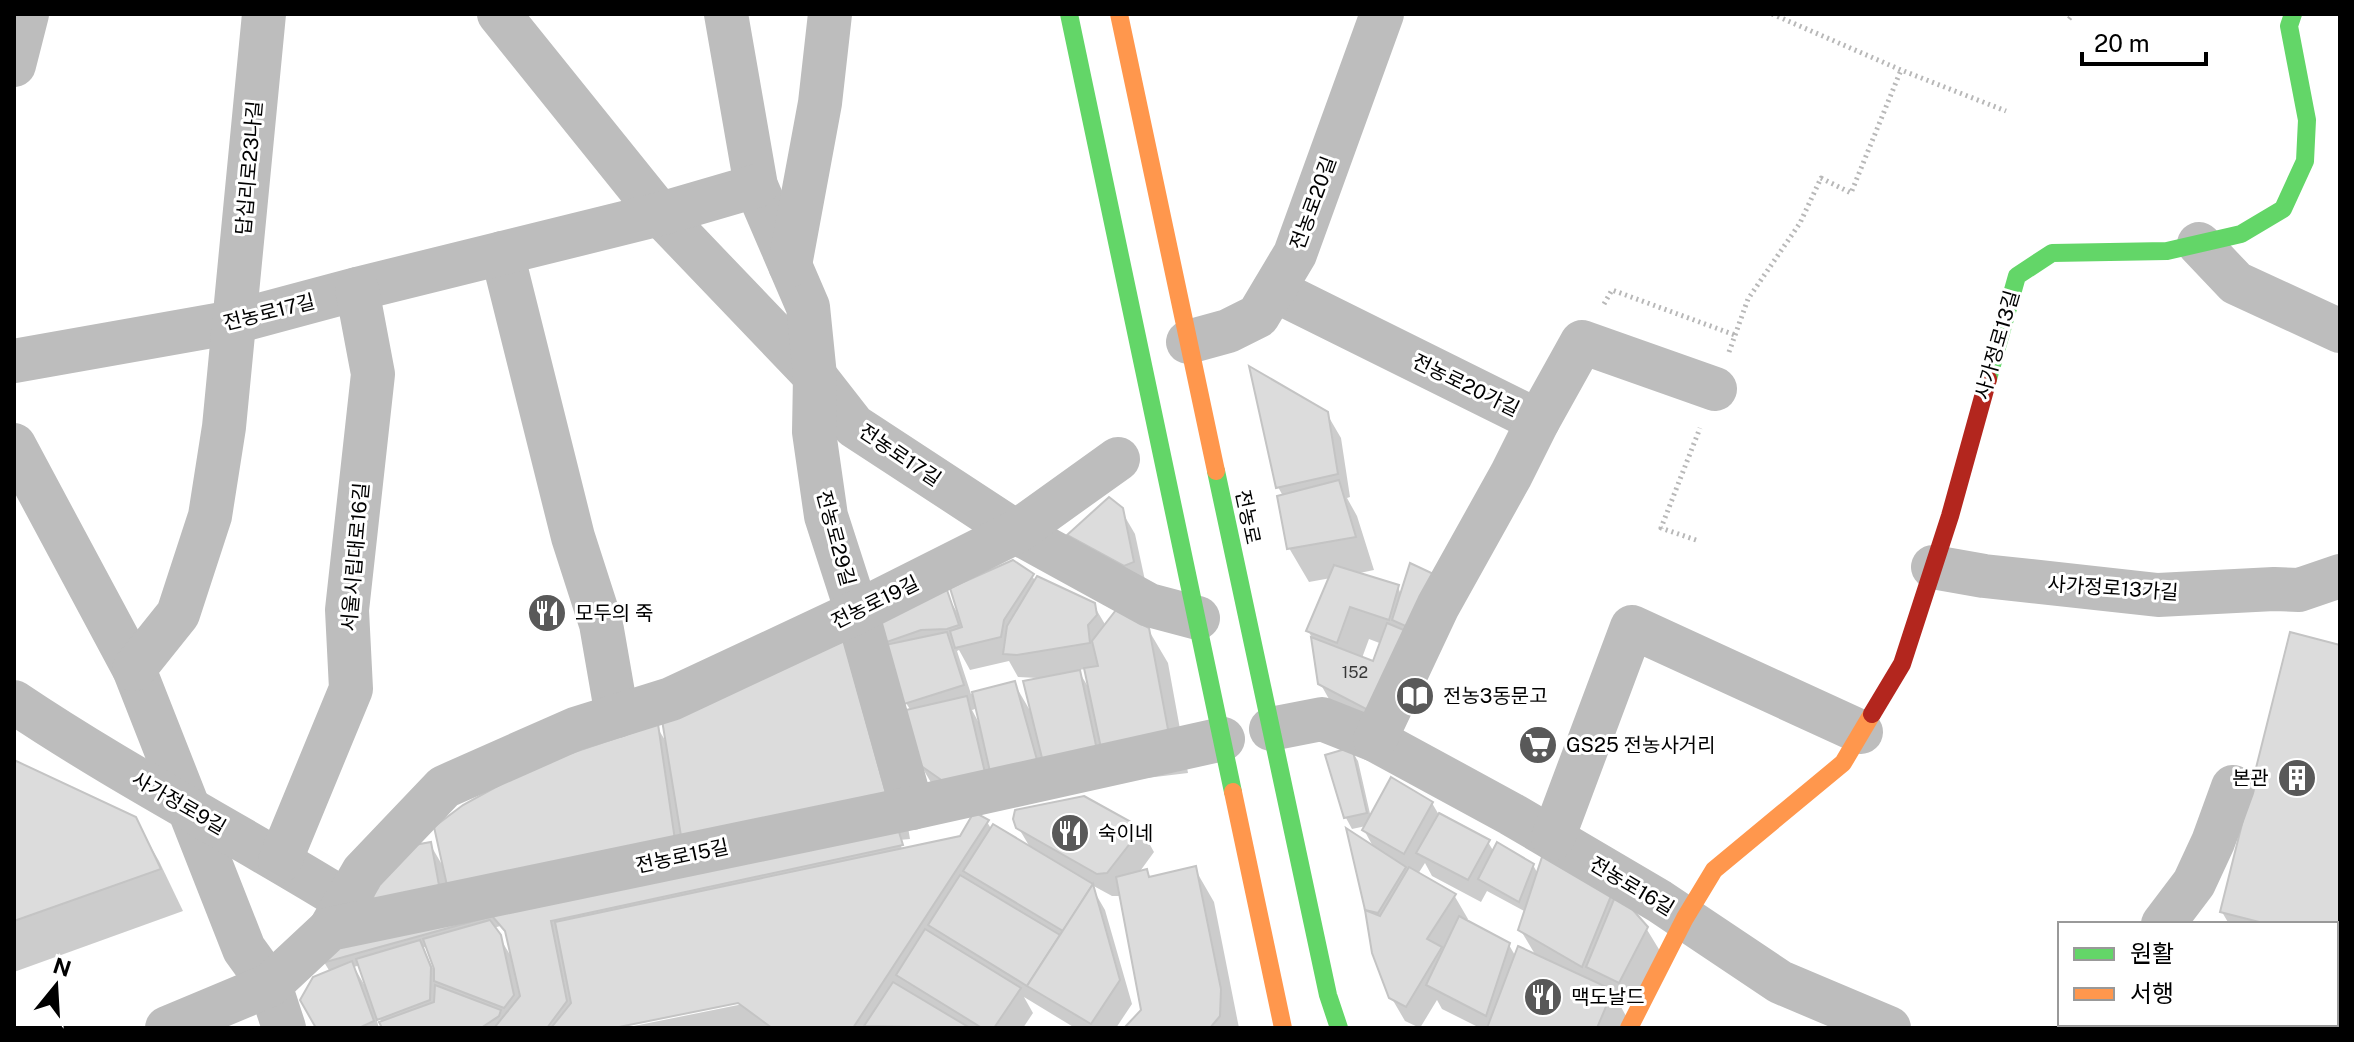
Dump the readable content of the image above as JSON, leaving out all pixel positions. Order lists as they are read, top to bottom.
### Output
{
  "streets": {
    "main road": ["사가정로13길", "전농로"],
    "street": [
      "답십리로23나길",
      "전농로20길",
      "전농로17길",
      "전농로20가길",
      "전농로29길",
      "서울시립대로16길",
      "사가정로13가길",
      "전농로19길",
      "사가정로9길",
      "전농로15길",
      "전농로16길"
    ]
  },
  "crossings": [
    ["답십리로23나길", "전농로17길"],
    ["전농로20길", "전농로20가길"],
    ["전농로20길", "전농로"],
    ["전농로17길", "전농로29길"],
    ["전농로17길", "서울시립대로16길"],
    ["전농로17길", "전농로19길"],
    ["사가정로13길", "사가정로13가길"],
    ["사가정로13길", "전농로16길"],
    ["전농로", "전농로16길"],
    ["전농로29길", "전농로19길"],
    ["전농로29길", "전농로15길"],
    ["서울시립대로16길", "사가정로9길"],
    ["전농로19길", "사가정로9길"],
    ["전농로19길", "전농로15길"],
    ["사가정로9길", "전농로15길"]
  ],
  "places": {
    "restaurant": ["모두의 죽", "숙이네", "맥도날드"],
    "library": ["전농3동문고"],
    "supermarket": ["GS25 전농사거리"],
    "building": ["본관"]
  },
  "house_numbers": ["152"],
  "legend": ["원활", "서행"],
  "scale_bar": "20 m",
  "north": "top"
}
